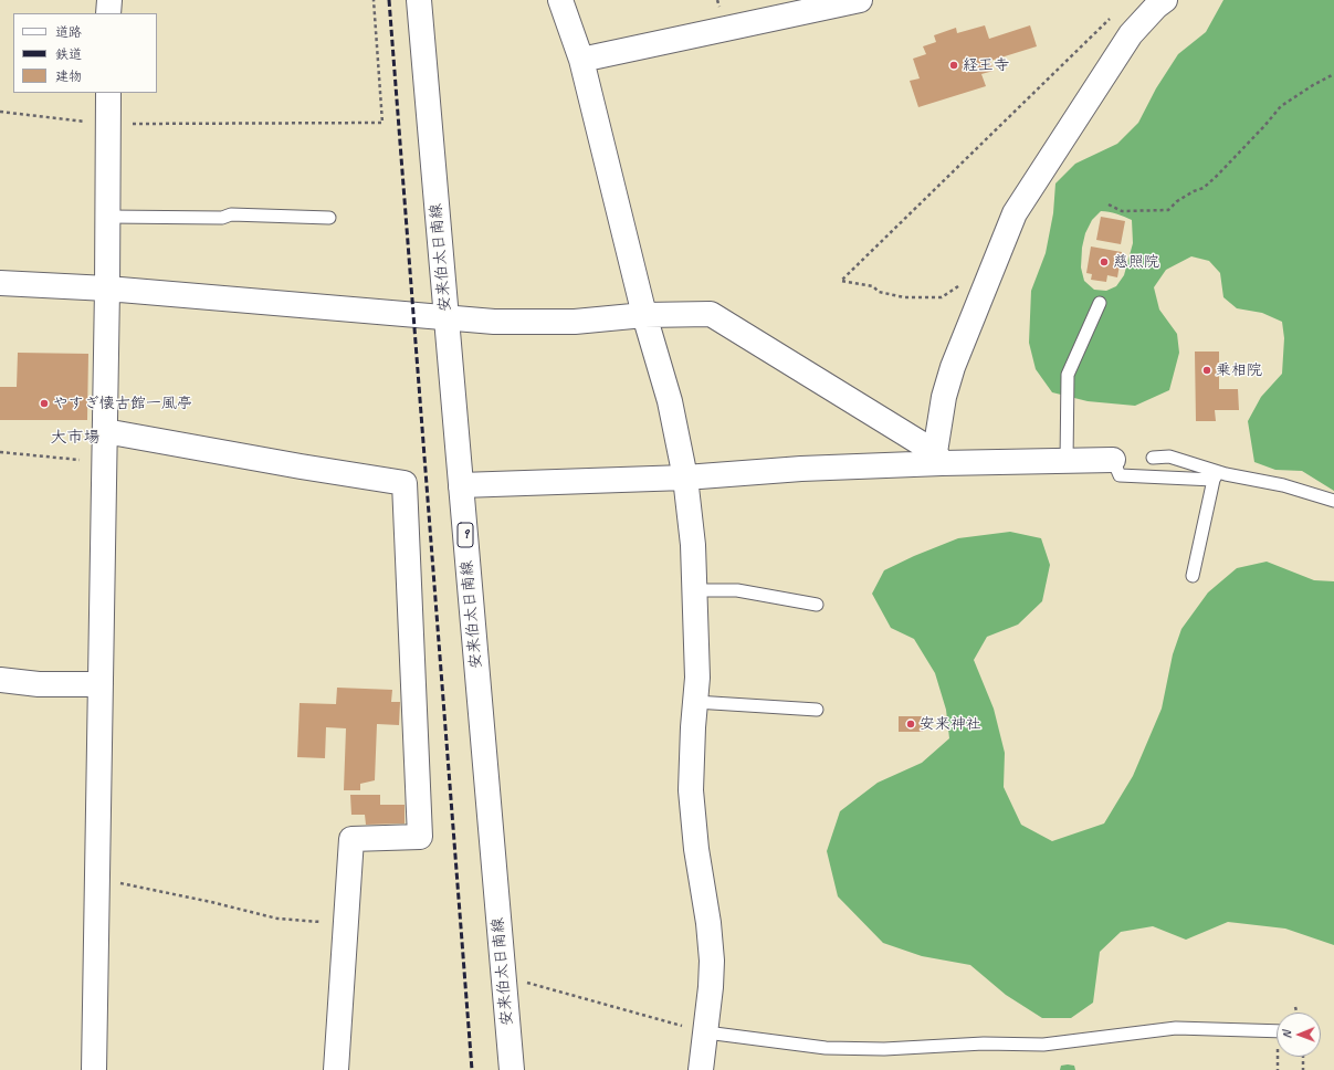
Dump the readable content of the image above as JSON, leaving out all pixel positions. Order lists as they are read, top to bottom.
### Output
{
  "streets": {
    "street": ["安来伯太日南線", "9"]
  },
  "districts": ["大市場"],
  "places": [
    "経王寺",
    "慈照院",
    "乗相院",
    "やすぎ懐古館一風亭",
    "安来神社"
  ],
  "legend": ["道路", "鉄道", "建物"],
  "north": "left"
}
